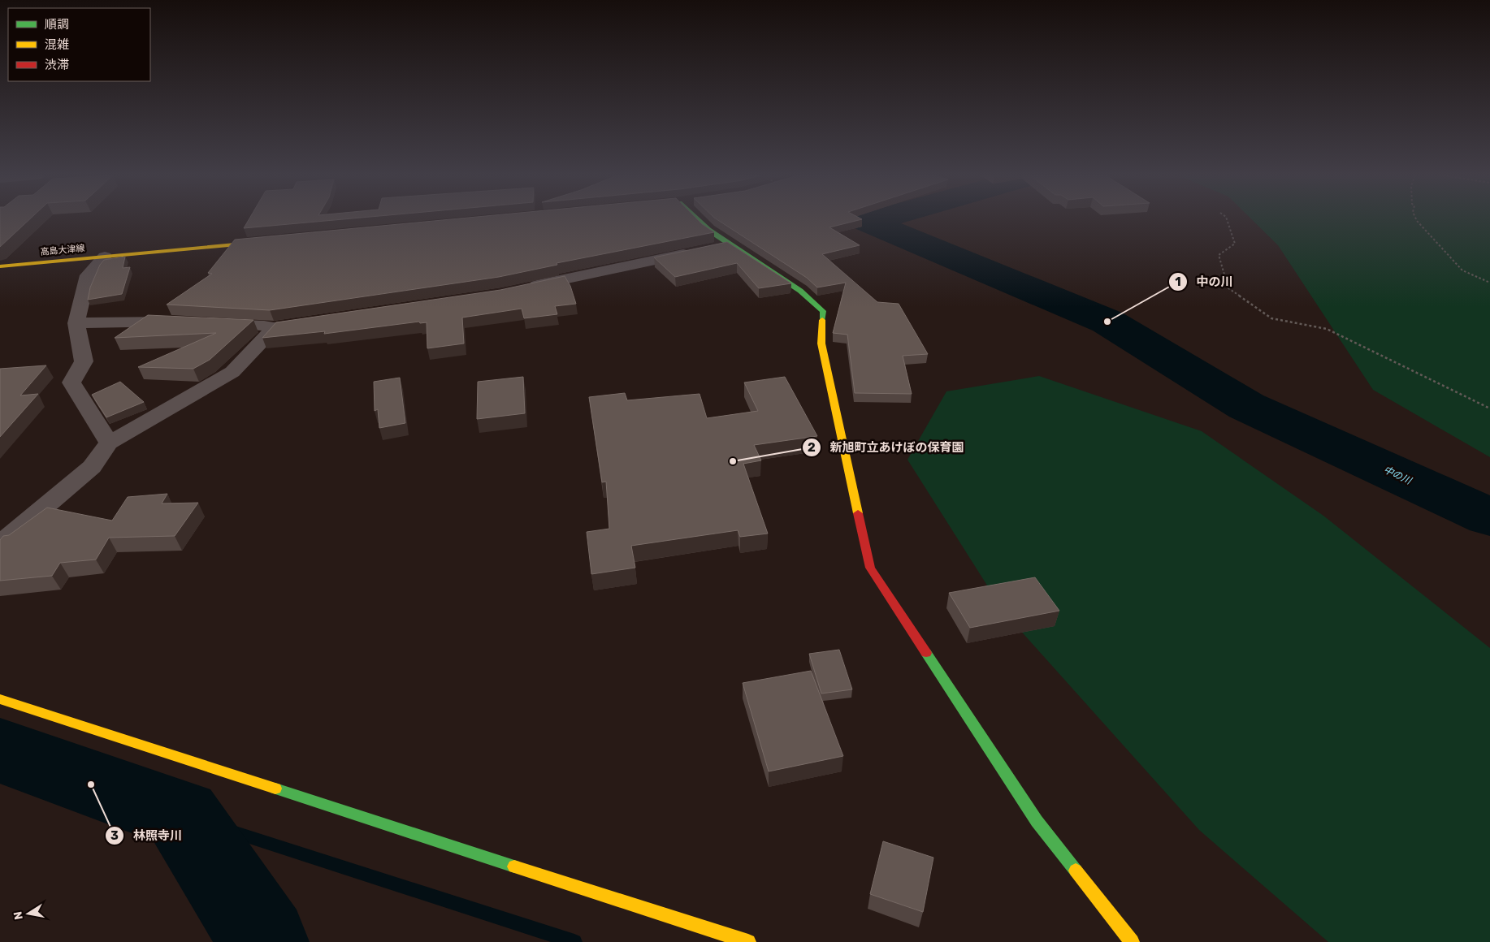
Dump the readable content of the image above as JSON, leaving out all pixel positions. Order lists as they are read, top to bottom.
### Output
{
  "streets": {
    "street": ["高島大津線"]
  },
  "water": ["中の川"],
  "places": ["中の川", "新旭町立あけぼの保育園", "林照寺川"],
  "legend": ["順調", "混雑", "渋滞"],
  "north": "left"
}
